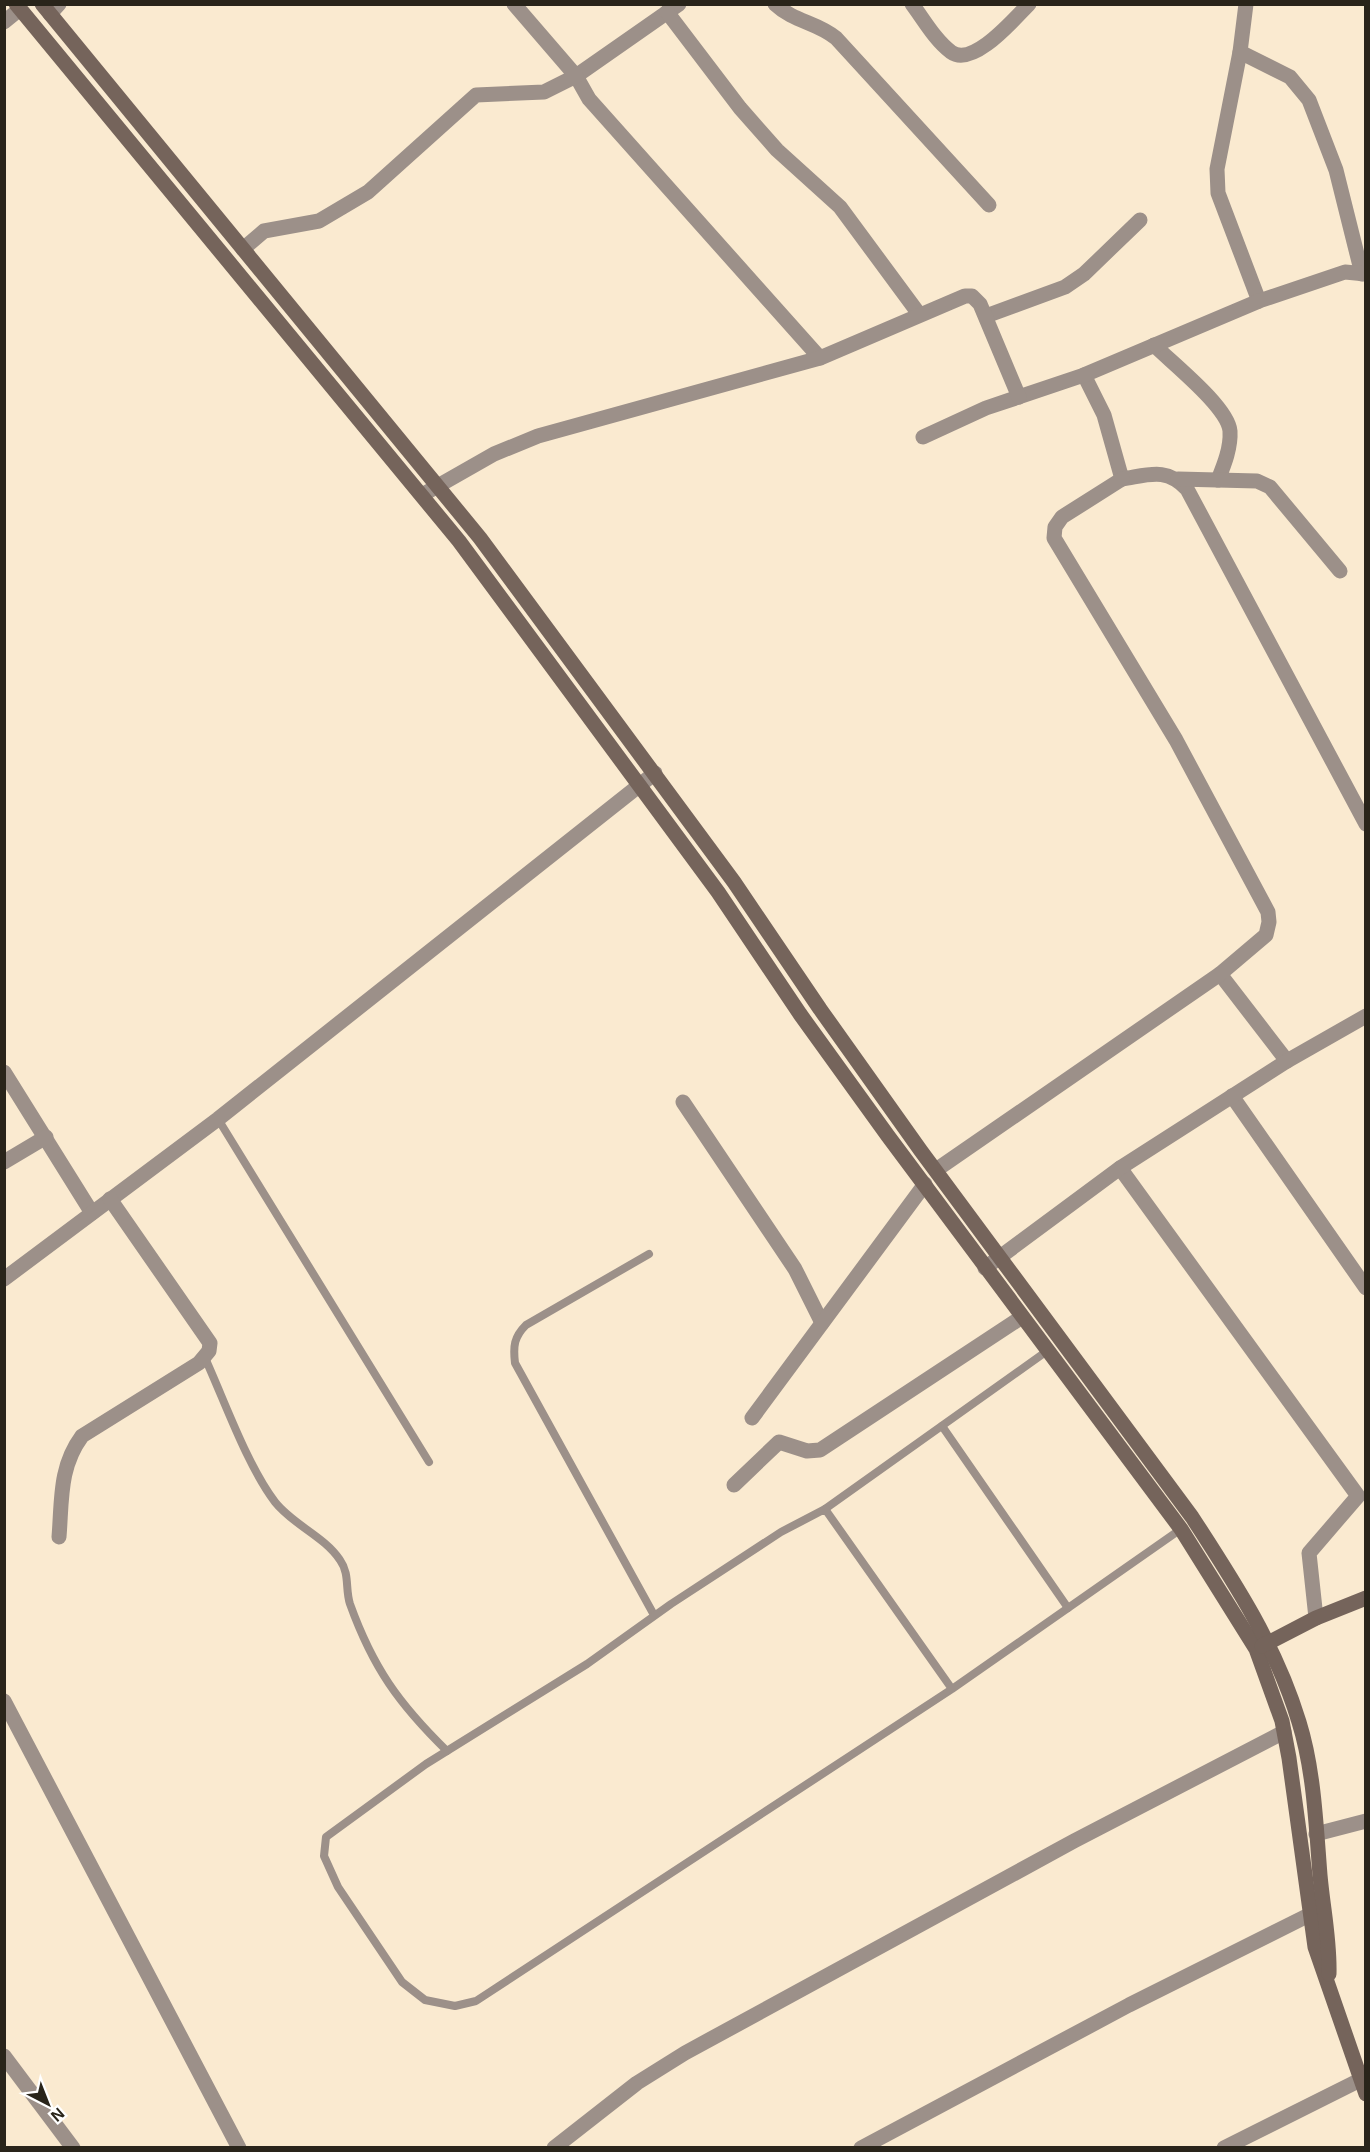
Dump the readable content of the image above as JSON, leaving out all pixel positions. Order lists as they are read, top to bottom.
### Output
{
  "north": "bottom right"
}
